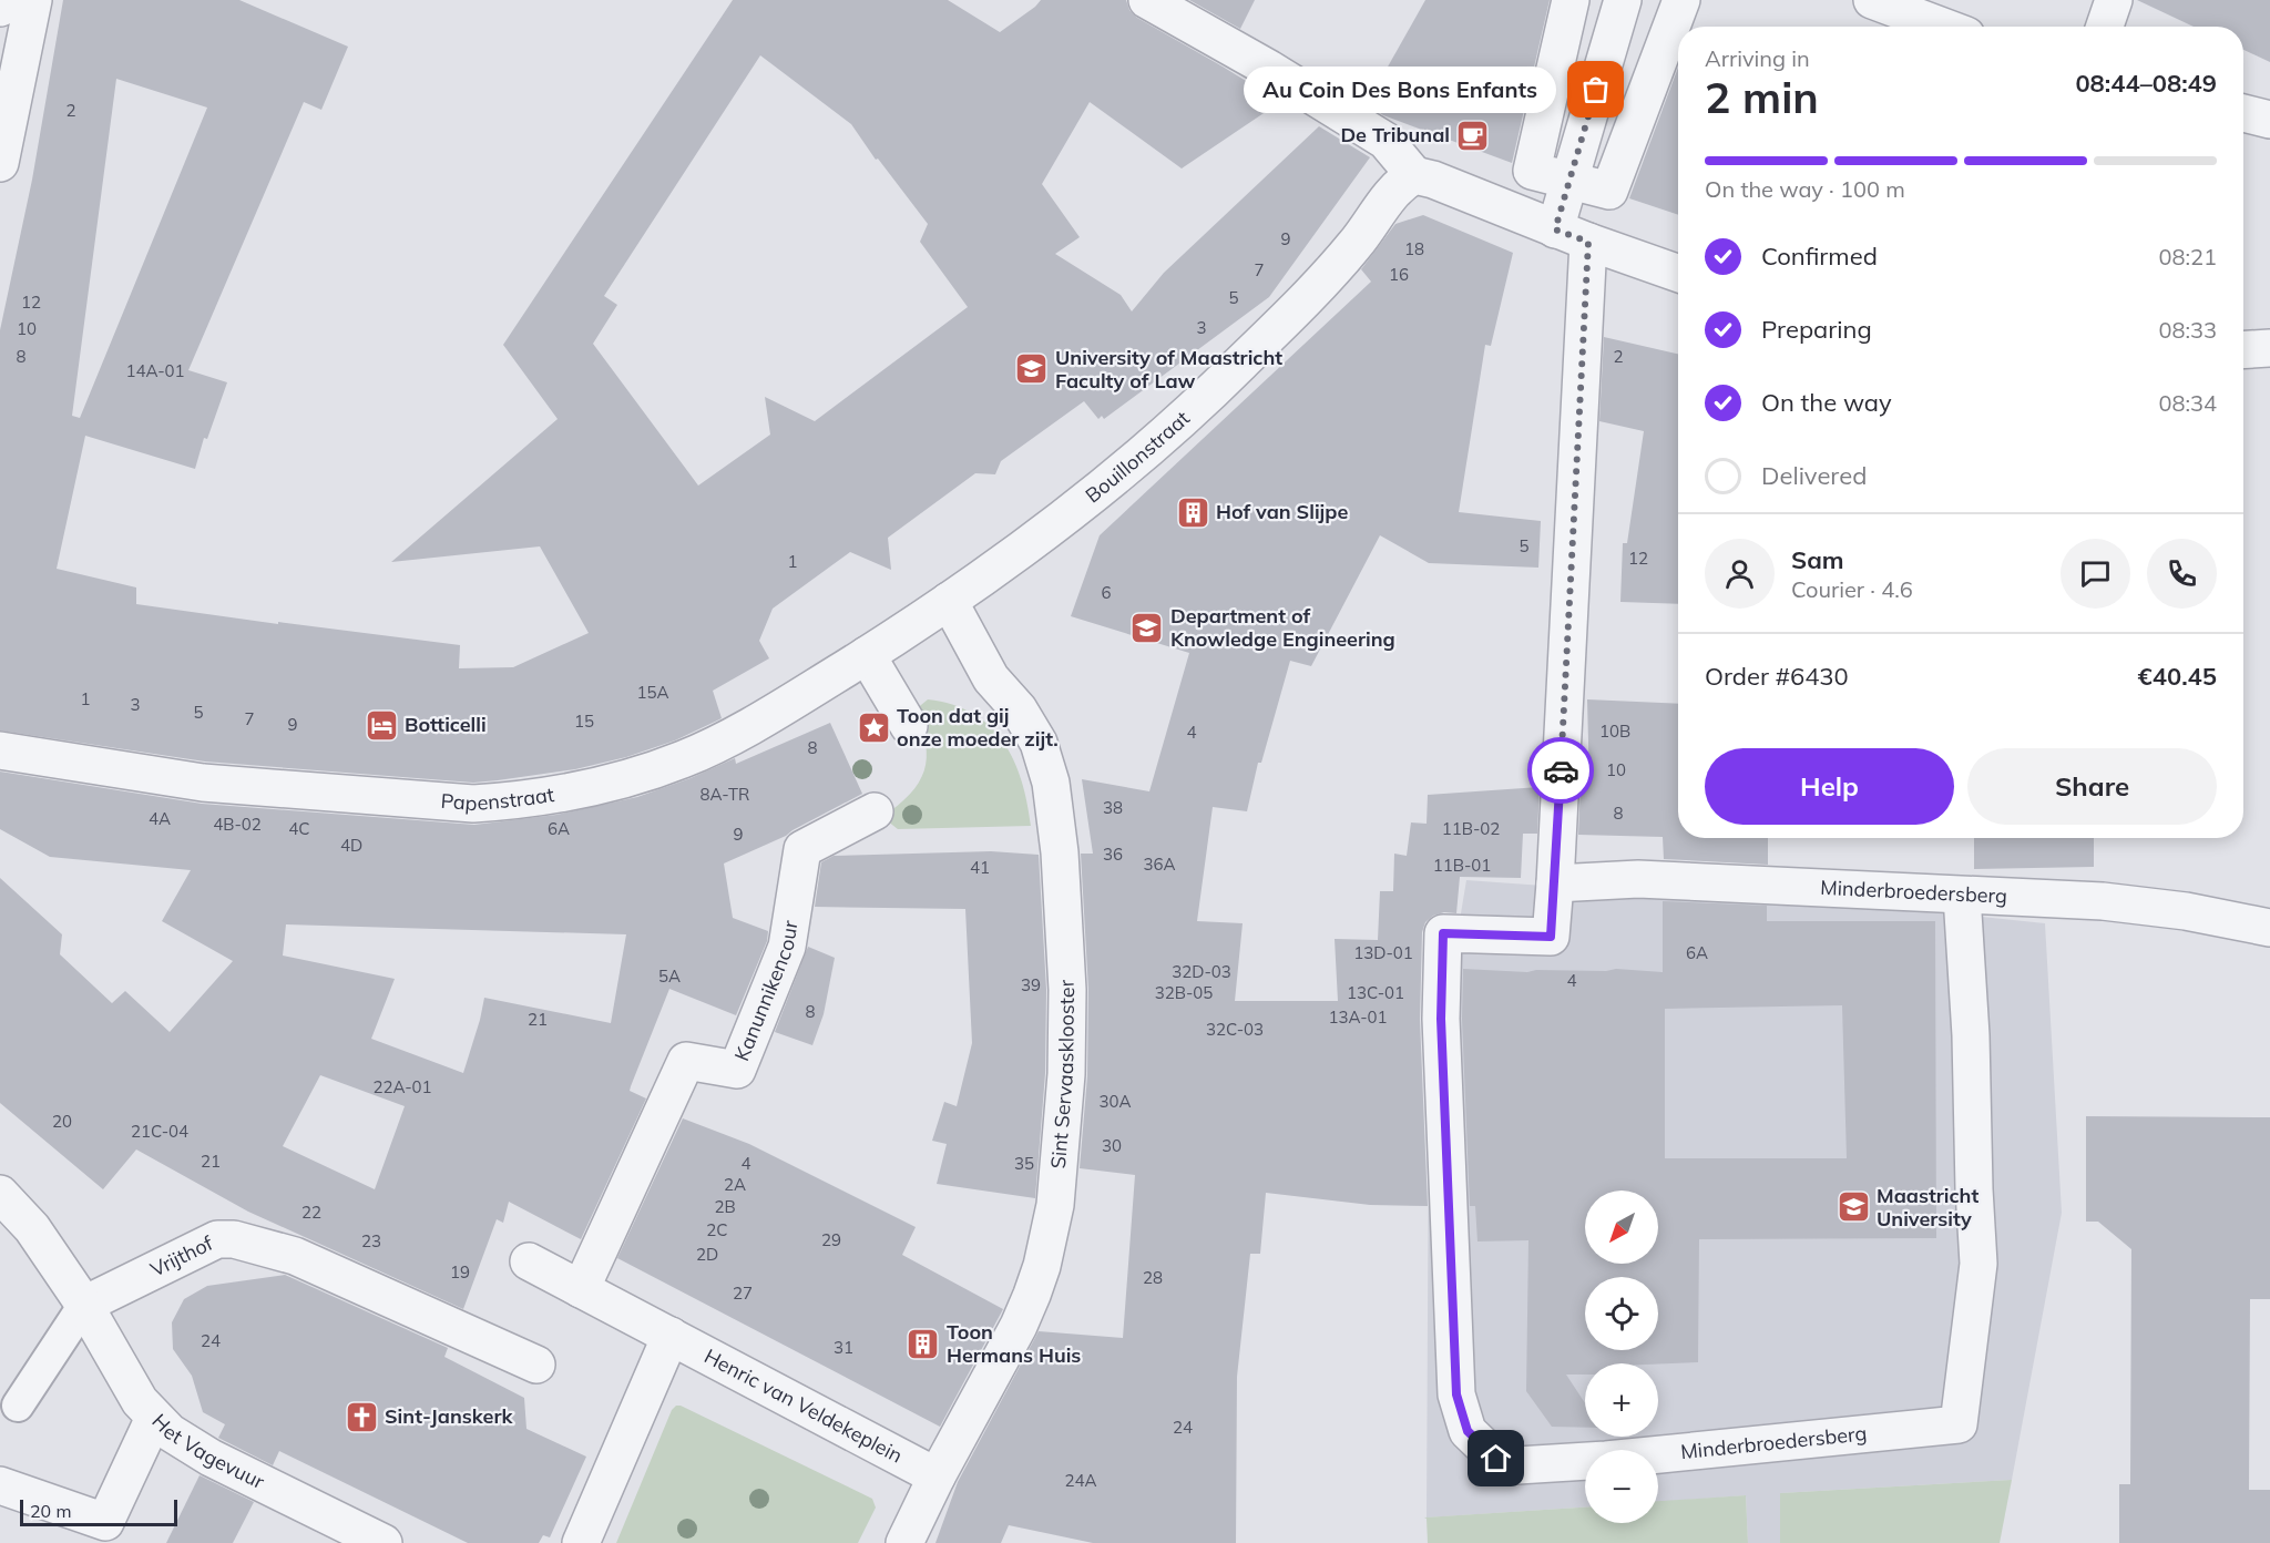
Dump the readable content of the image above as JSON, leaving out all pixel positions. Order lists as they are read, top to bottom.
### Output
{
  "streets": {
    "street": [
      "Bouillonstraat",
      "Papenstraat",
      "Minderbroedersberg",
      "Kanunnikencour",
      "Sint Servaasklooster",
      "Vrijthof",
      "Henric van Veldekeplein",
      "Het Vagevuur"
    ]
  },
  "crossings": [
    ["Bouillonstraat", "Papenstraat"],
    ["Bouillonstraat", "Sint Servaasklooster"],
    ["Papenstraat", "Sint Servaasklooster"],
    ["Kanunnikencour", "Henric van Veldekeplein"],
    ["Sint Servaasklooster", "Henric van Veldekeplein"],
    ["Vrijthof", "Het Vagevuur"]
  ],
  "places": {
    "other": ["Au Coin Des Bons Enfants"],
    "cafe": ["De Tribunal"],
    "school or university": ["University of Maastricht Faculty of Law", "Department of Knowledge Engineering", "Maastricht University"],
    "building": ["Hof van Slijpe", "Toon Hermans Huis"],
    "hotel": ["Botticelli"],
    "place": ["Toon dat gij onze moeder zijt."],
    "church": ["Sint-Janskerk"]
  },
  "house_numbers": [
    "2",
    "9",
    "18",
    "7",
    "16",
    "5",
    "12",
    "3",
    "10",
    "8",
    "2",
    "14A-01",
    "5",
    "12",
    "1",
    "6",
    "15A",
    "1",
    "3",
    "5",
    "7",
    "15",
    "9",
    "10B",
    "4",
    "8",
    "10",
    "8A-TR",
    "38",
    "8",
    "4A",
    "4B-02",
    "4C",
    "6A",
    "11B-02",
    "9",
    "4D",
    "36",
    "36A",
    "11B-01",
    "41",
    "13D-01",
    "6A",
    "32D-03",
    "5A",
    "4",
    "39",
    "32B-05",
    "13C-01",
    "8",
    "13A-01",
    "21",
    "32C-03",
    "22A-01",
    "30A",
    "20",
    "21C-04",
    "30",
    "21",
    "4",
    "35",
    "2A",
    "2B",
    "22",
    "2C",
    "29",
    "23",
    "2D",
    "19",
    "28",
    "27",
    "24",
    "31",
    "24",
    "24A"
  ],
  "scale_bar": "20 m",
  "north": "bottom left",
  "page": {
    "heading": ["2 min", "Arriving in", "08:44–08:49"],
    "panel": [
      "Sam",
      "Courier · 4.6",
      "Order #6430",
      "€40.45"
    ],
    "bubble": "Au Coin Des Bons Enfants",
    "bar": "On the way · 100 m",
    "list": [
      ["Confirmed", "08:21"],
      ["Preparing", "08:33"],
      ["On the way", "08:34"],
      "Delivered"
    ],
    "buttons": ["Help", "Share"],
    "map_buttons": ["+", "−"],
    "scale": "20 m"
  }
}
